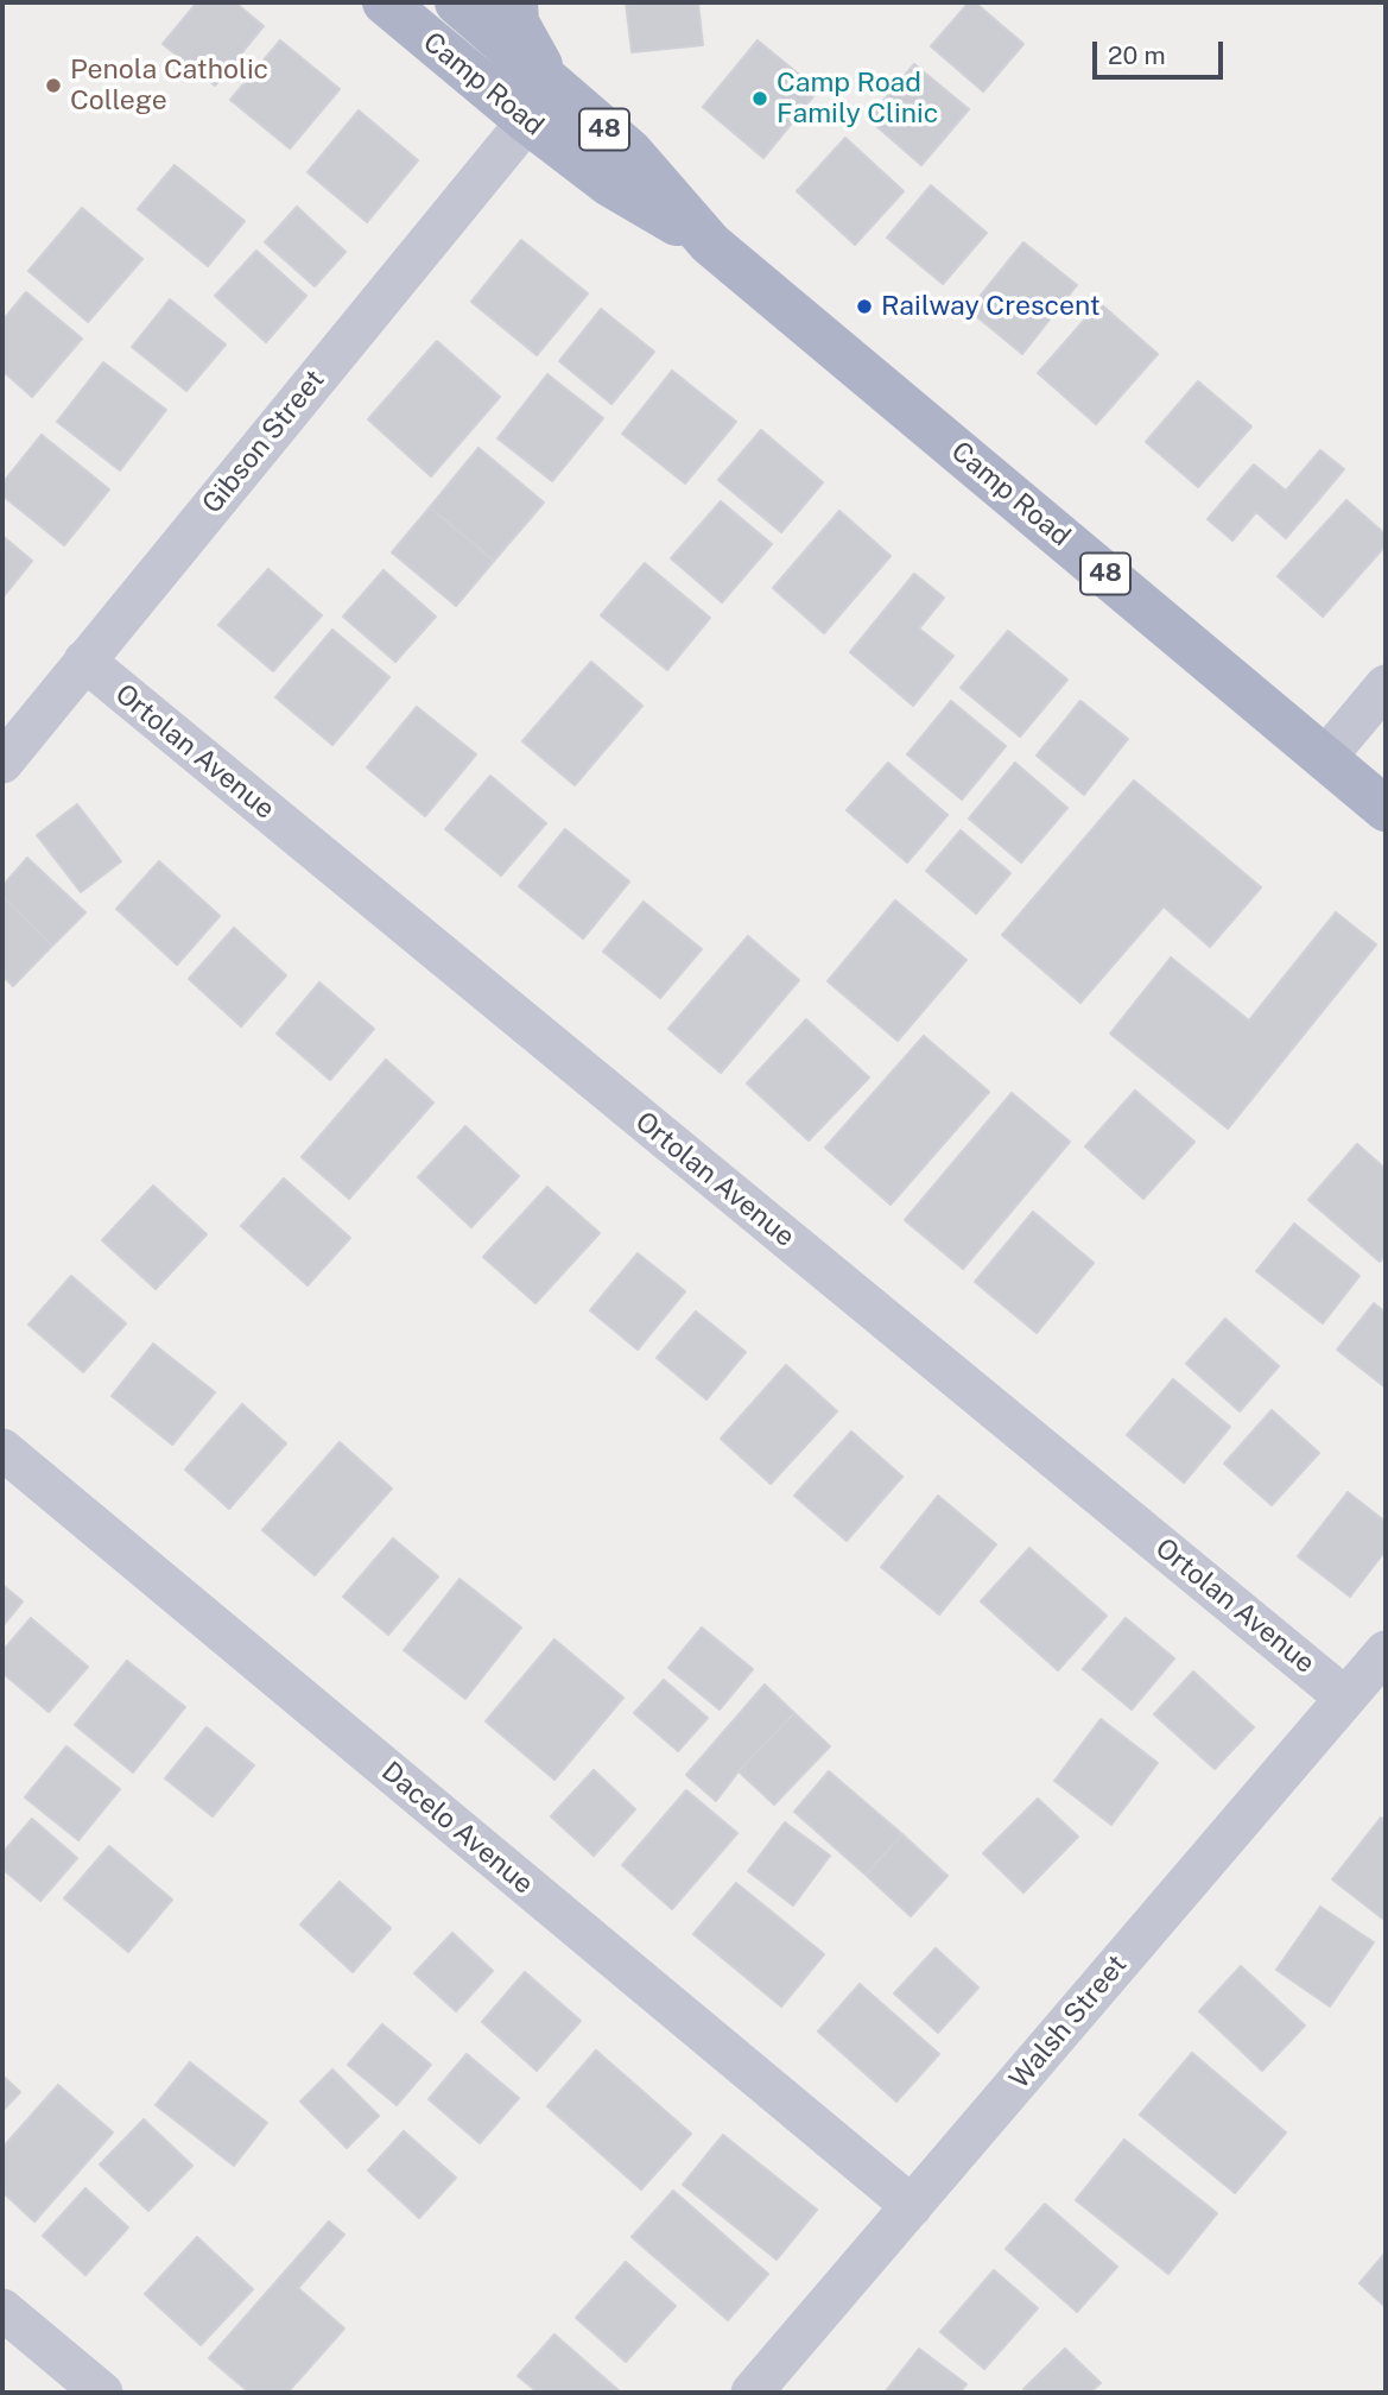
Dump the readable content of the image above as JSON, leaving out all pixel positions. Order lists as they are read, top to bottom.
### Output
{
  "streets": {
    "main road": ["Camp Road", "48"],
    "street": [
      "Gibson Street",
      "Ortolan Avenue",
      "Dacelo Avenue",
      "Walsh Street"
    ]
  },
  "crossings": [
    ["Camp Road", "Gibson Street"],
    ["Gibson Street", "Ortolan Avenue"],
    ["Ortolan Avenue", "Walsh Street"],
    ["Dacelo Avenue", "Walsh Street"]
  ],
  "places": ["Penola Catholic College", "Camp Road Family Clinic", "Railway Crescent"],
  "scale_bar": "20 m"
}
